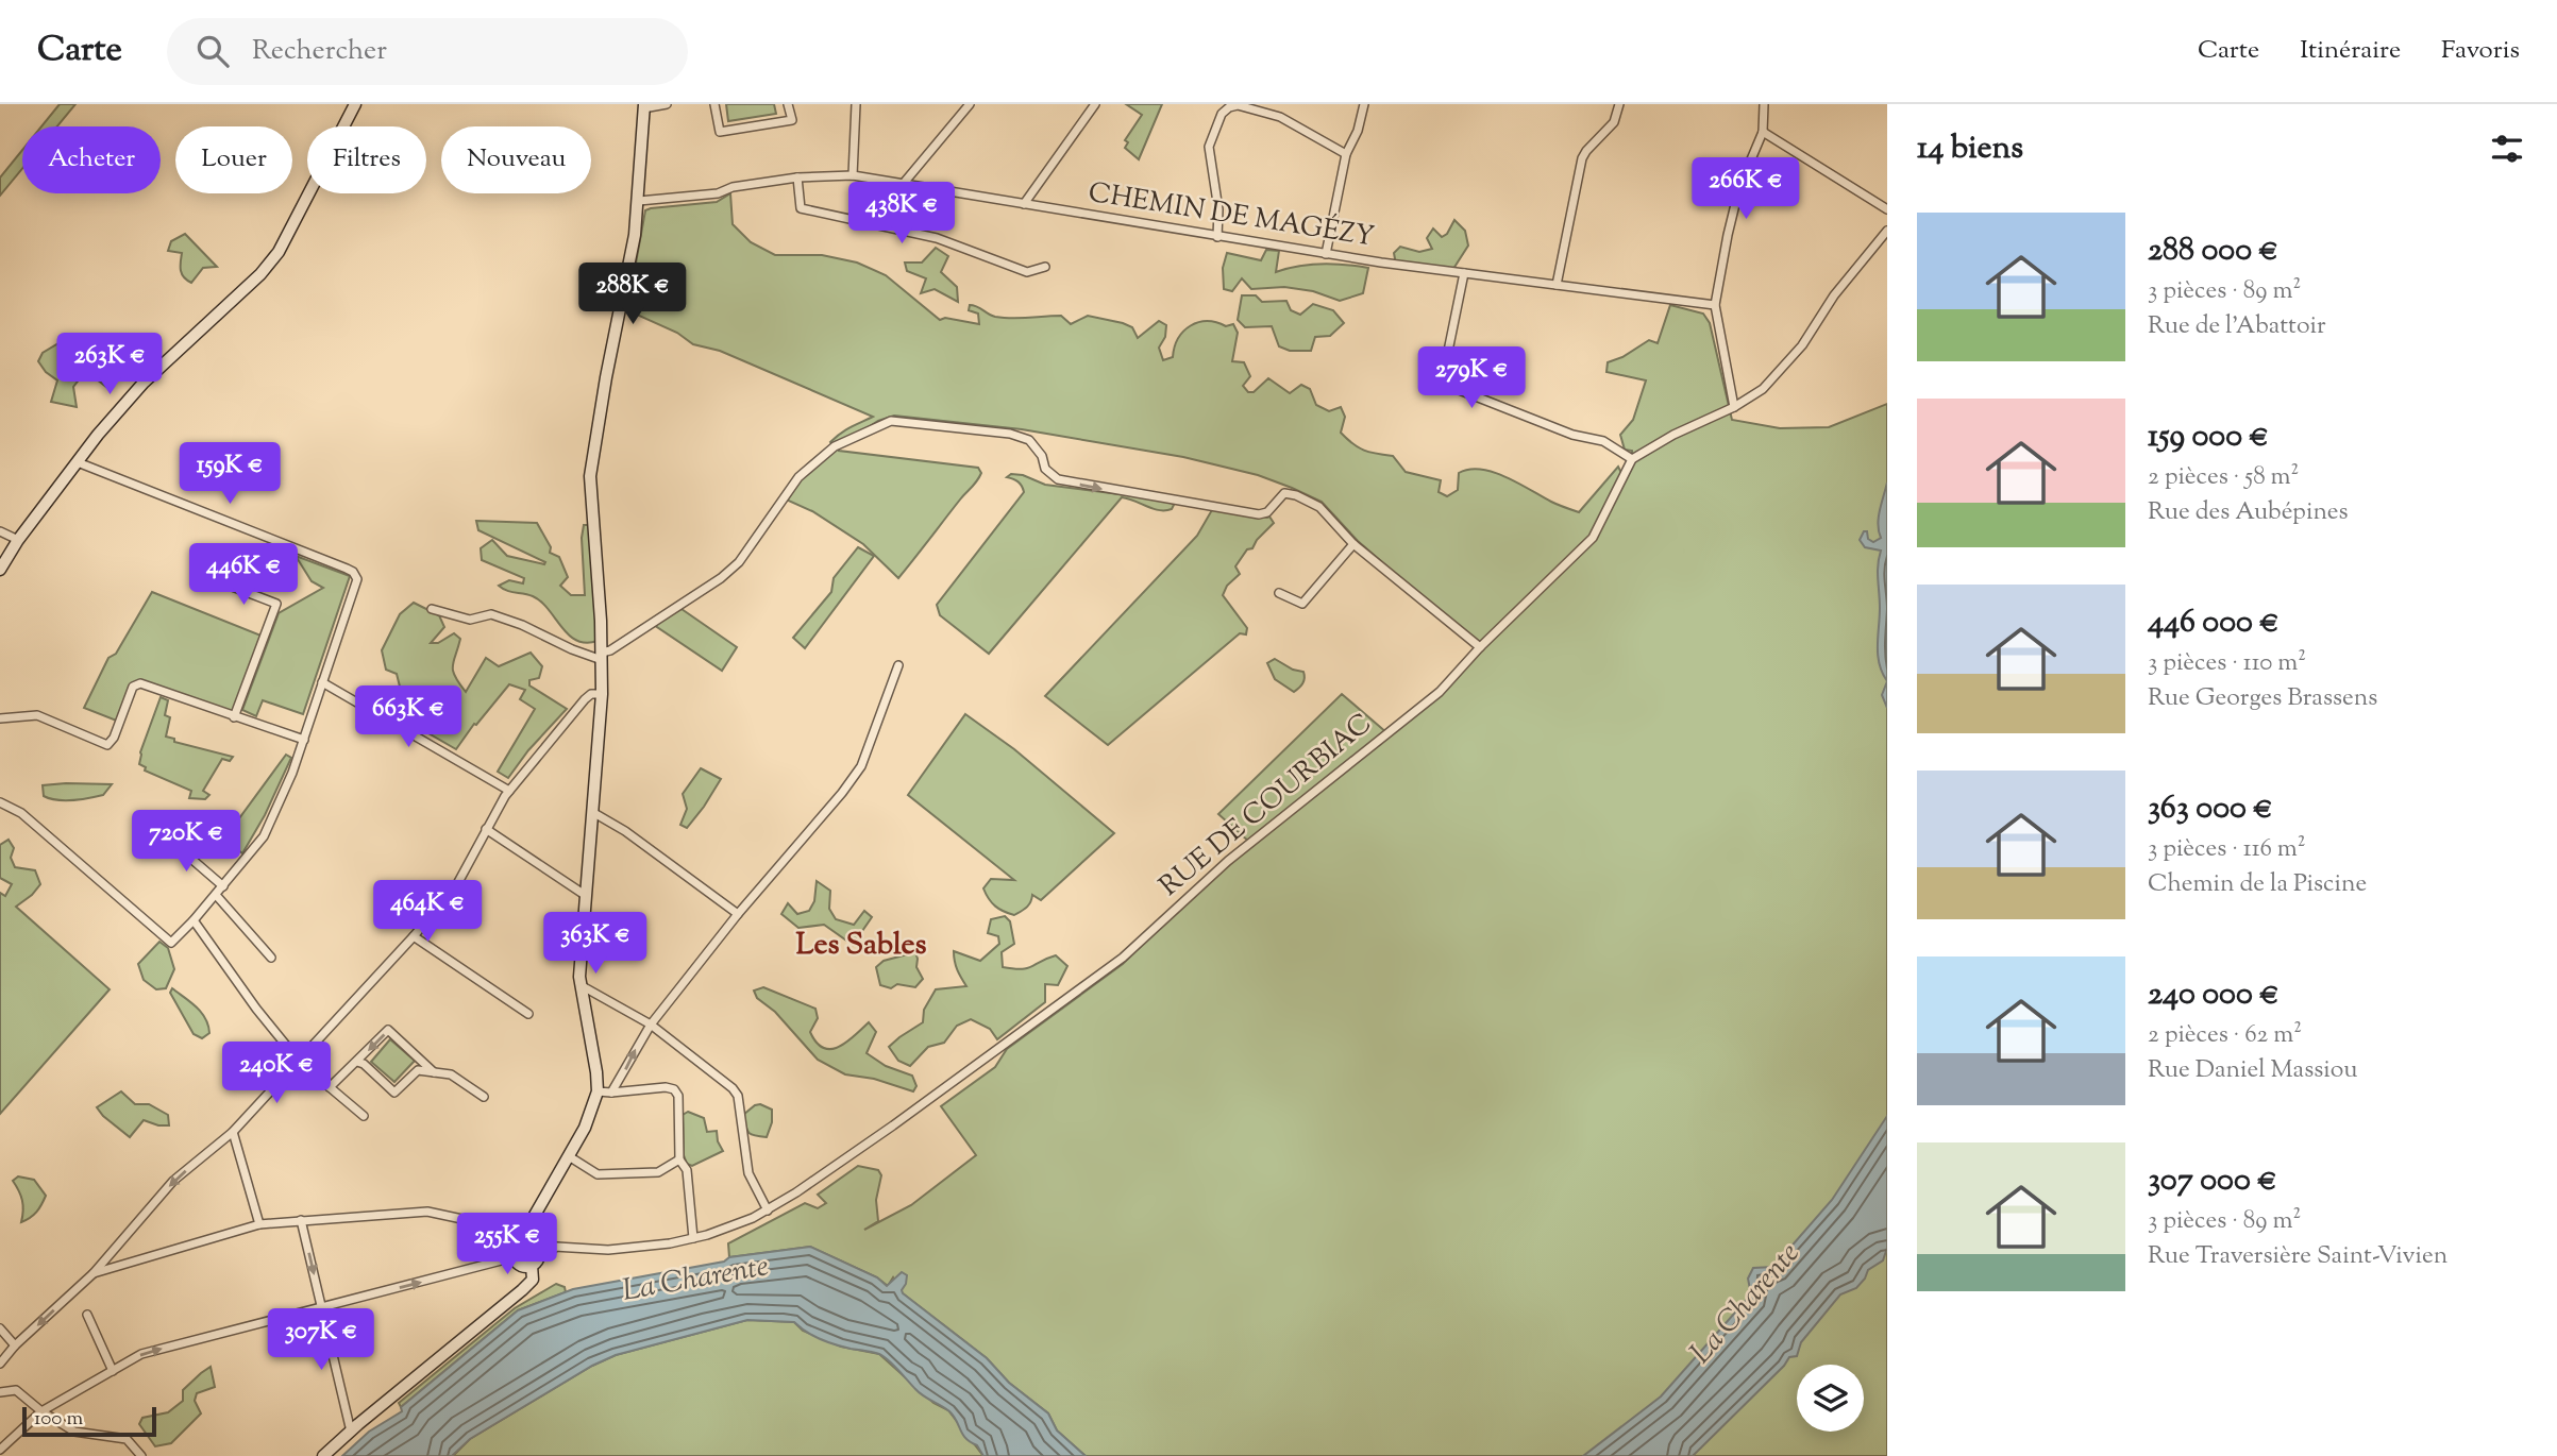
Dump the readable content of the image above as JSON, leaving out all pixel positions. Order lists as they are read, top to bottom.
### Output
{
  "streets": {
    "street": ["CHEMIN DE MAGÉZY", "RUE DE COURBIAC"]
  },
  "districts": ["Les Sables"],
  "water": ["La Charente"],
  "scale_bar": "100 m",
  "page": {
    "header": "Carte",
    "search": "Rechercher",
    "nav": ["Carte", "Itinéraire", "Favoris"],
    "heading": "14 biens",
    "chip": [
      "Acheter",
      "Louer",
      "Filtres",
      "Nouveau"
    ],
    "price": [
      "266K €",
      "438K €",
      "288K €",
      "263K €",
      "279K €",
      "159K €",
      "446K €",
      "663K €",
      "720K €",
      "464K €",
      "363K €",
      "240K €",
      "255K €",
      "307K €"
    ],
    "list": [
      {
        "name": "288 000 €",
        "note": "3 pièces · 89 m² · Rue de l'Abattoir"
      },
      {
        "name": "159 000 €",
        "note": "2 pièces · 58 m² · Rue des Aubépines"
      },
      {
        "name": "446 000 €",
        "note": "3 pièces · 110 m² · Rue Georges Brassens"
      },
      {
        "name": "363 000 €",
        "note": "3 pièces · 116 m² · Chemin de la Piscine"
      },
      {
        "name": "240 000 €",
        "note": "2 pièces · 62 m² · Rue Daniel Massiou"
      },
      {
        "name": "307 000 €",
        "note": "3 pièces · 89 m² · Rue Traversière Saint-Vivien"
      }
    ],
    "scale": "100 m"
  }
}
